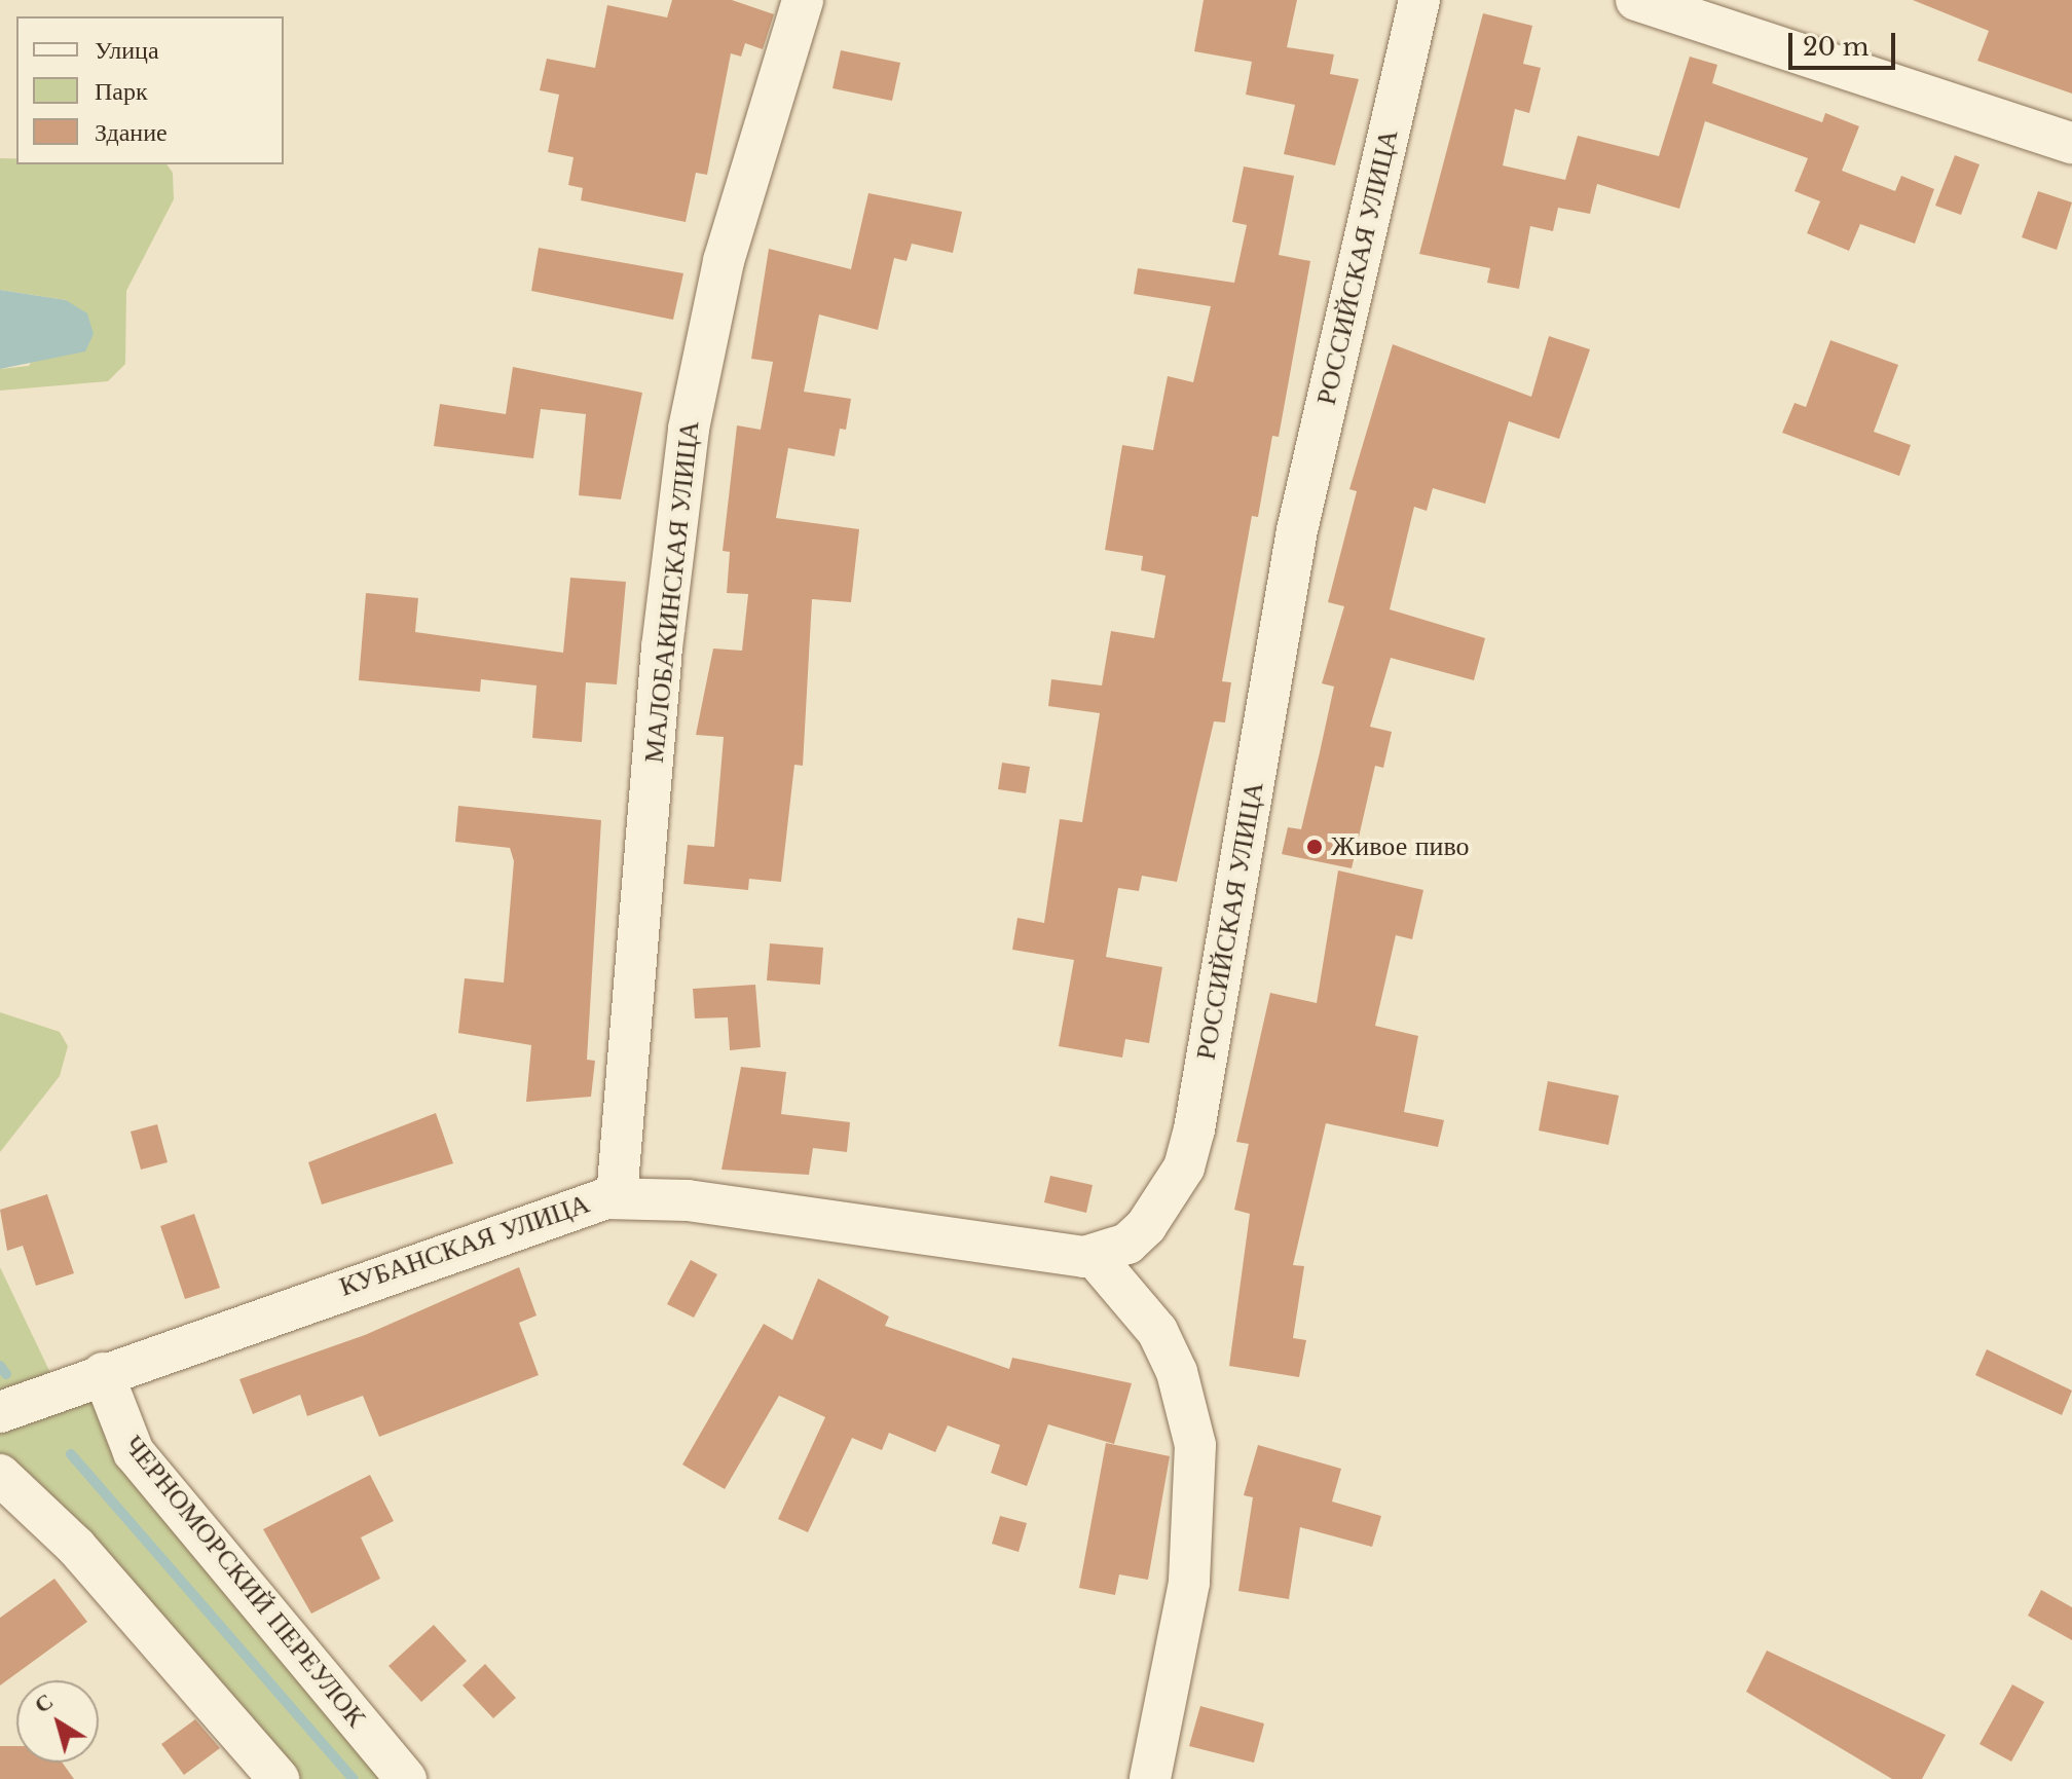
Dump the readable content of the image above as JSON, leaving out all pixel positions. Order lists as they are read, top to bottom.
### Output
{
  "streets": {
    "street": [
      "РОССИЙСКАЯ УЛИЦА",
      "МАЛОБАКИНСКАЯ УЛИЦА",
      "КУБАНСКАЯ УЛИЦА",
      "ЧЕРНОМОРСКИЙ ПЕРЕУЛОК"
    ]
  },
  "crossings": [
    ["РОССИЙСКАЯ УЛИЦА", "КУБАНСКАЯ УЛИЦА"],
    ["МАЛОБАКИНСКАЯ УЛИЦА", "КУБАНСКАЯ УЛИЦА"],
    ["КУБАНСКАЯ УЛИЦА", "ЧЕРНОМОРСКИЙ ПЕРЕУЛОК"]
  ],
  "places": ["Живое пиво"],
  "legend": ["Улица", "Парк", "Здание"],
  "scale_bar": "20 m",
  "north": "top left"
}
